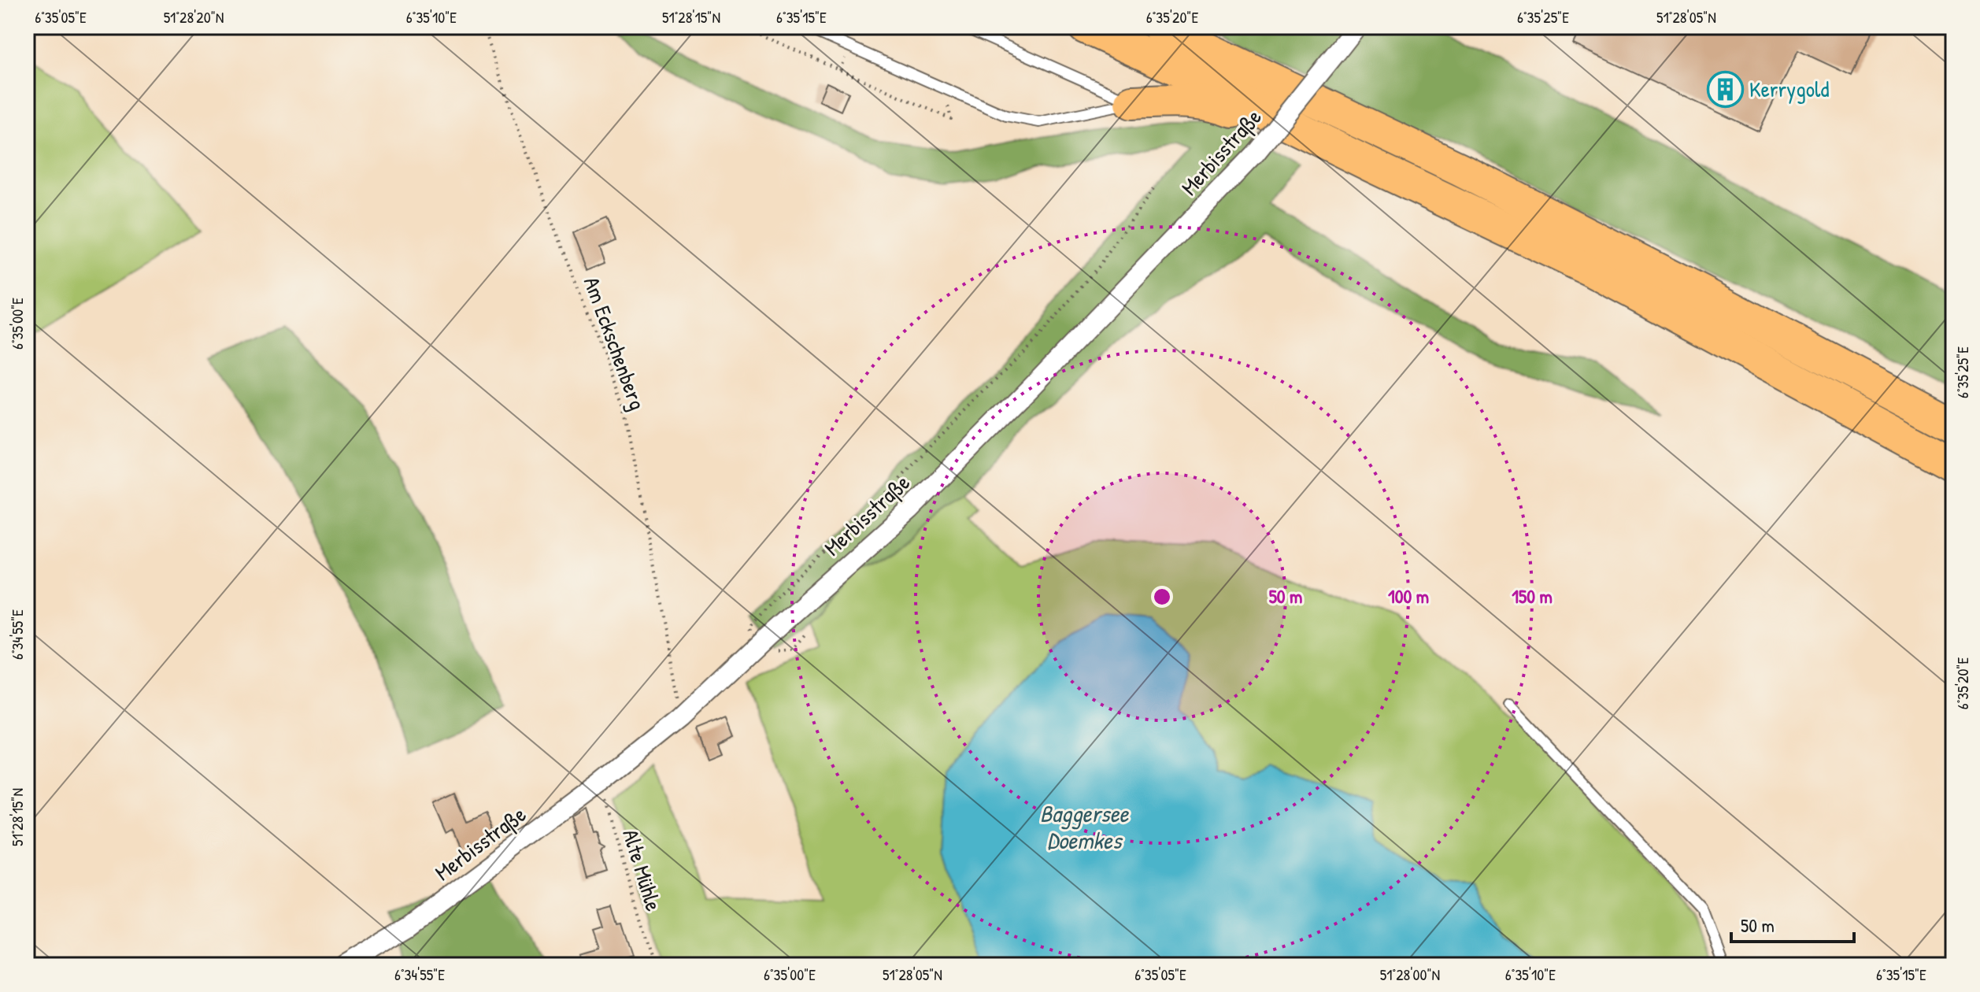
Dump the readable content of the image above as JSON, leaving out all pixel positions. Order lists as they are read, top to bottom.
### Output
{
  "streets": {
    "street": ["Merbisstraße"],
    "path": ["Am Eckschenberg", "Alte Mühle"]
  },
  "crossings": [
    ["Merbisstraße", "Am Eckschenberg"],
    ["Merbisstraße", "Alte Mühle"]
  ],
  "water": ["Baggersee Doemkes"],
  "places": {
    "building": ["Kerrygold"]
  },
  "scale_bar": "50 m",
  "coordinates": [
    "6°35'05\"E",
    "51°28'20\"N",
    "6°35'10\"E",
    "51°28'15\"N",
    "6°35'15\"E",
    "6°35'20\"E",
    "6°35'25\"E",
    "51°28'05\"N",
    "6°35'00\"E",
    "6°34'55\"E",
    "51°28'00\"N"
  ],
  "rings": ["50 m", "100 m", "150 m"]
}
